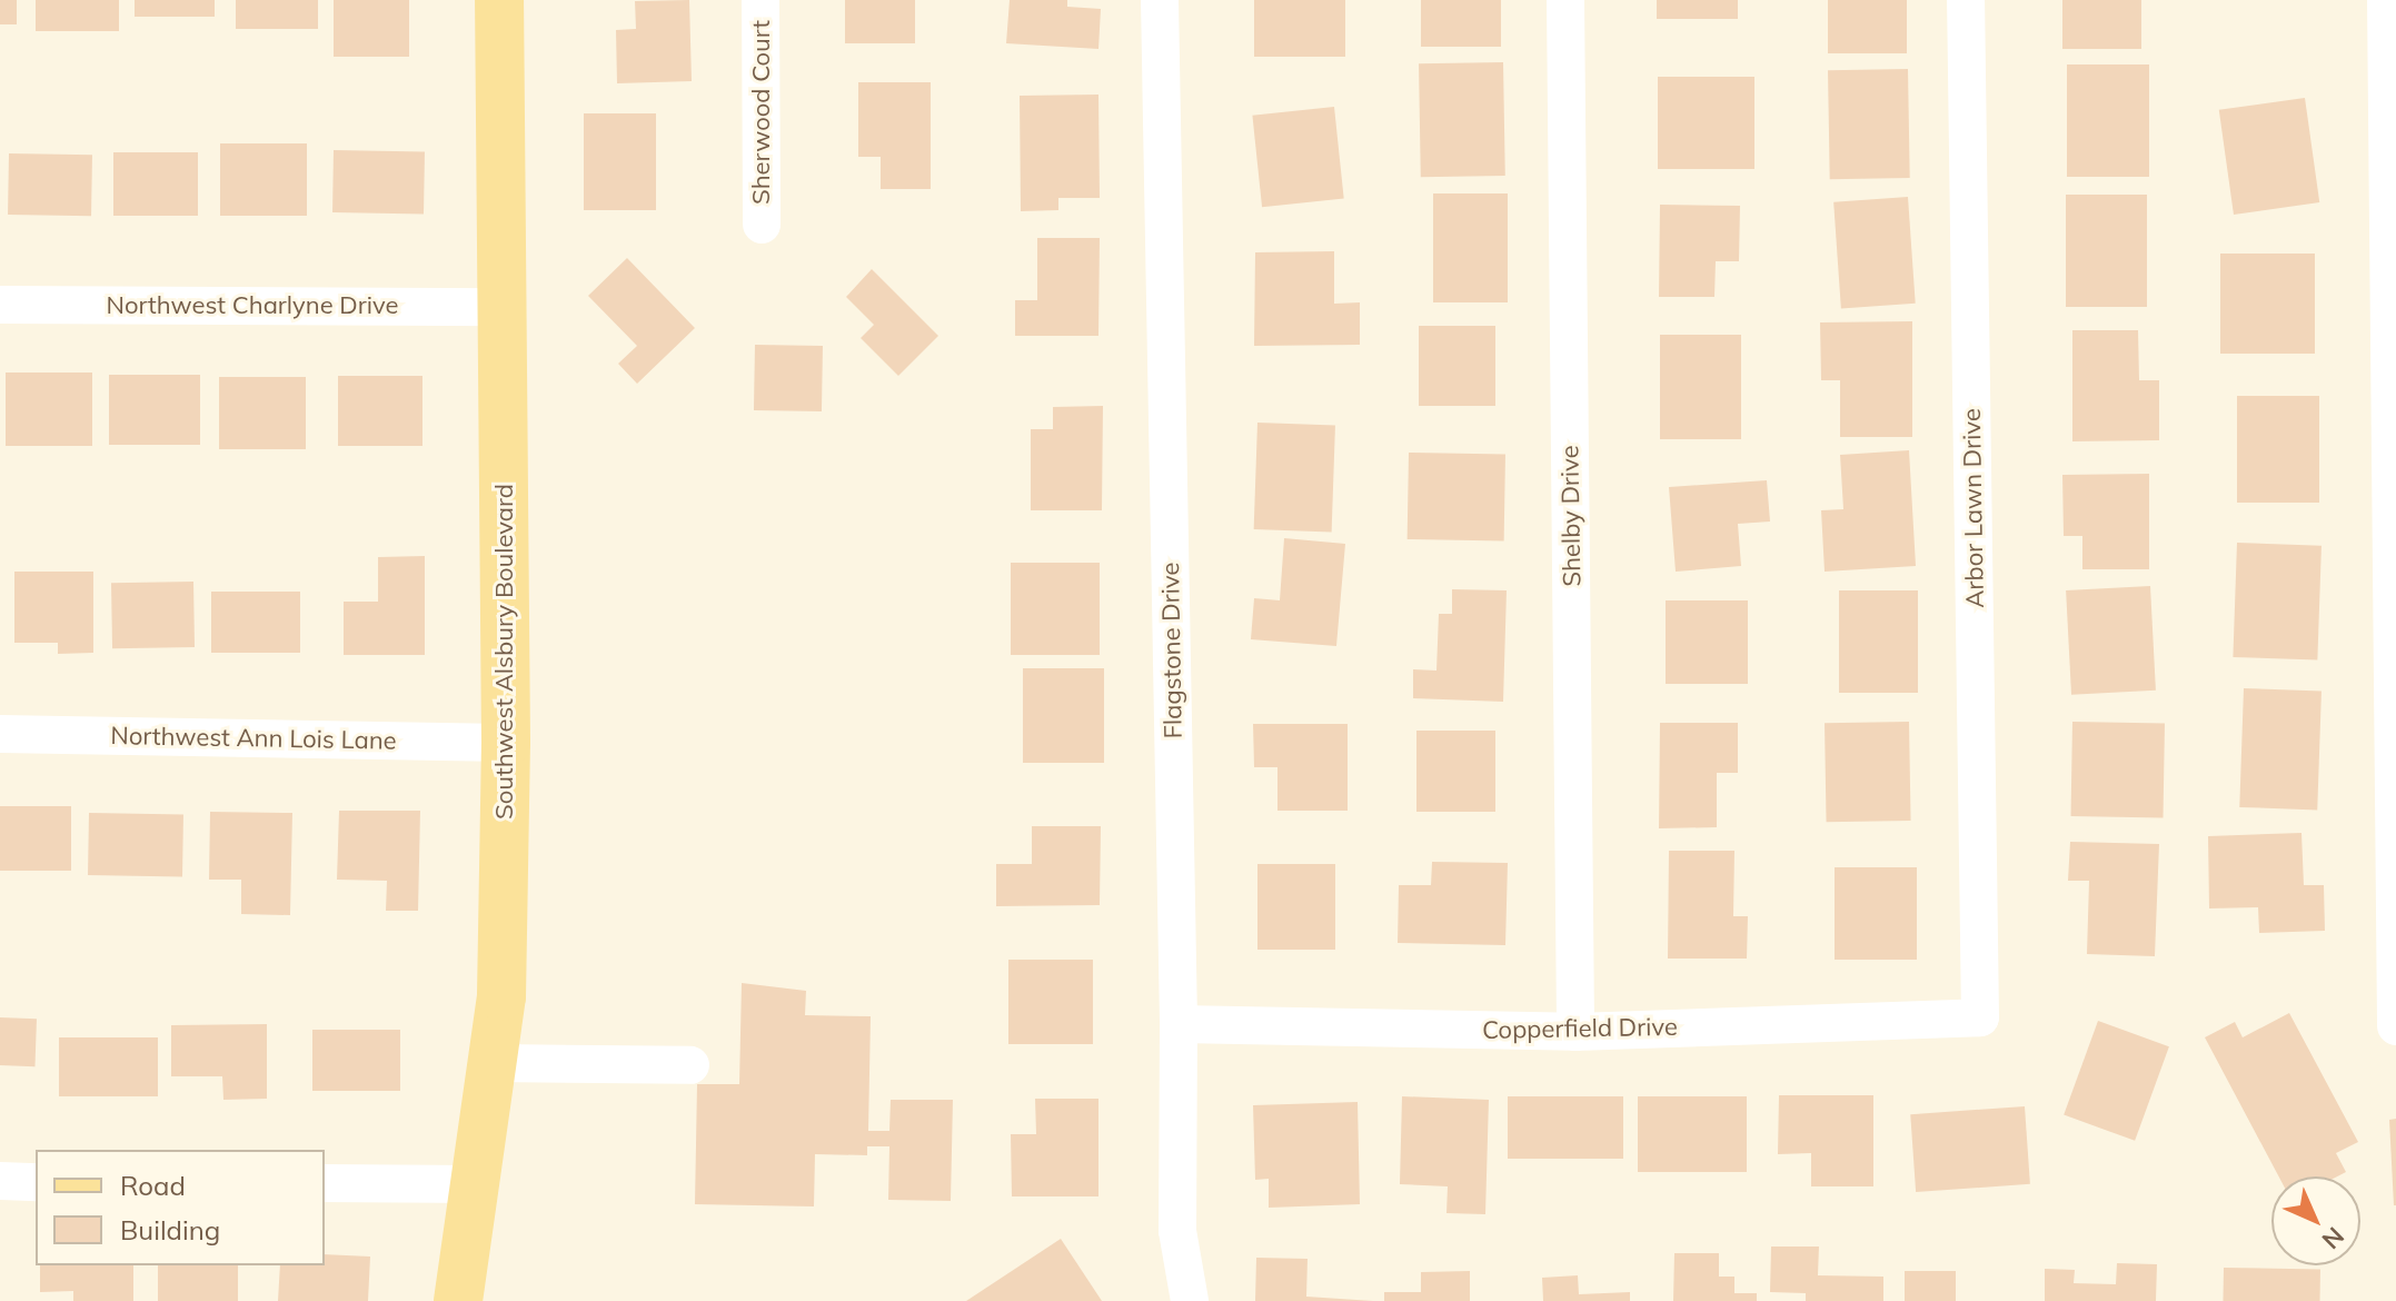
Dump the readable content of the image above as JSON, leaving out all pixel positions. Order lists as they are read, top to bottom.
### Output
{
  "streets": {
    "main road": ["Southwest Alsbury Boulevard"],
    "street": [
      "Sherwood Court",
      "Northwest Charlyne Drive",
      "Arbor Lawn Drive",
      "Shelby Drive",
      "Flagstone Drive",
      "Northwest Ann Lois Lane",
      "Copperfield Drive"
    ]
  },
  "crossings": [
    ["Northwest Charlyne Drive", "Southwest Alsbury Boulevard"],
    ["Arbor Lawn Drive", "Copperfield Drive"],
    ["Shelby Drive", "Copperfield Drive"],
    ["Flagstone Drive", "Copperfield Drive"],
    ["Southwest Alsbury Boulevard", "Northwest Ann Lois Lane"]
  ],
  "legend": ["Road", "Building"],
  "north": "bottom right"
}
